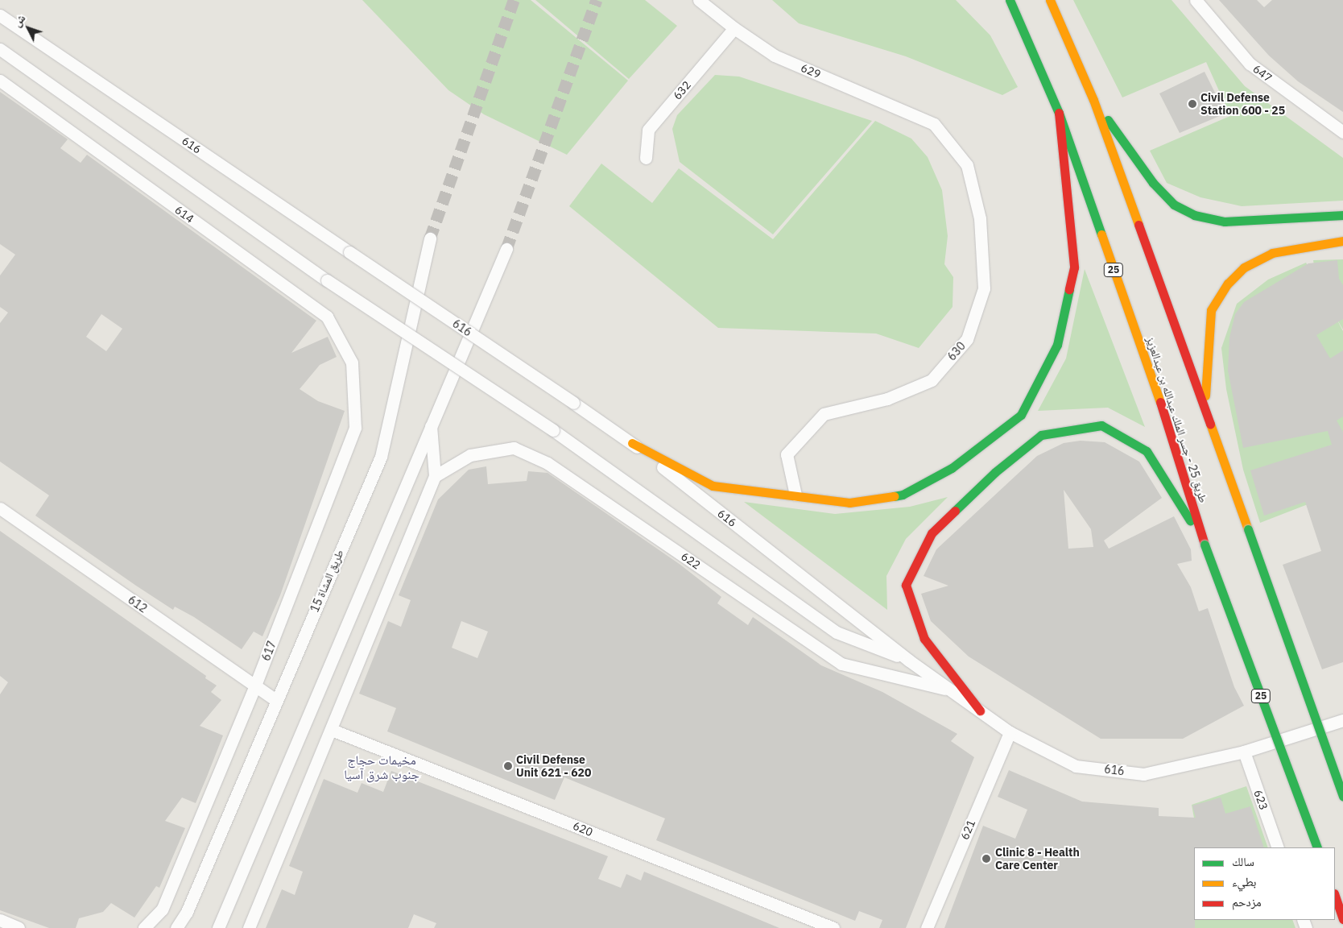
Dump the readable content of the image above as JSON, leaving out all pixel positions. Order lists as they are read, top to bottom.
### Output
{
  "streets": {
    "main road": ["25", "طريق 25 - جسر الملك عبدالله بن عبدالعزيز"],
    "street": [
      "629",
      "647",
      "632",
      "616",
      "614",
      "630",
      "622",
      "طريق المشاة 15",
      "612",
      "617",
      "623",
      "620",
      "621"
    ]
  },
  "crossings": [
    ["629", "632"],
    ["629", "630"],
    ["616", "622"],
    ["616", "623"],
    ["616", "621"],
    ["614", "617"],
    ["طريق المشاة 15", "612"],
    ["612", "617"]
  ],
  "districts": ["مخيمات حجاج جنوب شرق آسيا"],
  "places": ["Civil Defense Station 600 - 25", "Civil Defense Unit 621 - 620", "Clinic 8 - Health Care Center"],
  "legend": ["سالك", "بطيء", "مزدحم"],
  "north": "top left"
}
